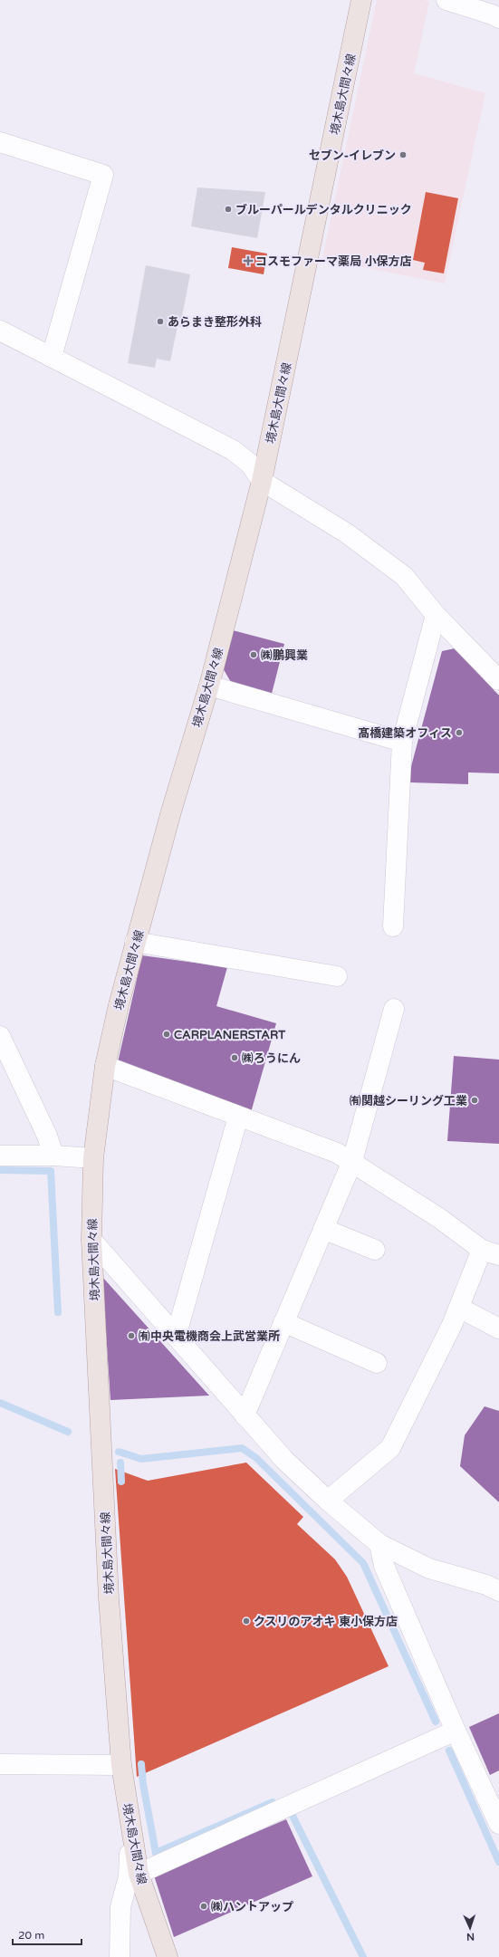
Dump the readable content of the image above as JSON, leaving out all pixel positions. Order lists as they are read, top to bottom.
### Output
{
  "streets": {
    "main road": ["境木島大間々線"]
  },
  "places": {
    "other": [
      "セブン-イレブン",
      "ブルーパールデンタルクリニック",
      "あらまき整形外科",
      "㈱鵬興業",
      "髙橋建築オフィス",
      "CARPLANERSTART",
      "㈱ろうにん",
      "㈲関越シーリング工業",
      "㈲中央電機商会上武営業所",
      "クスリのアオキ 東小保方店",
      "㈱ハントアップ"
    ],
    "health": ["コスモファーマ薬局 小保方店"]
  },
  "scale_bar": "20 m",
  "north": "bottom"
}
